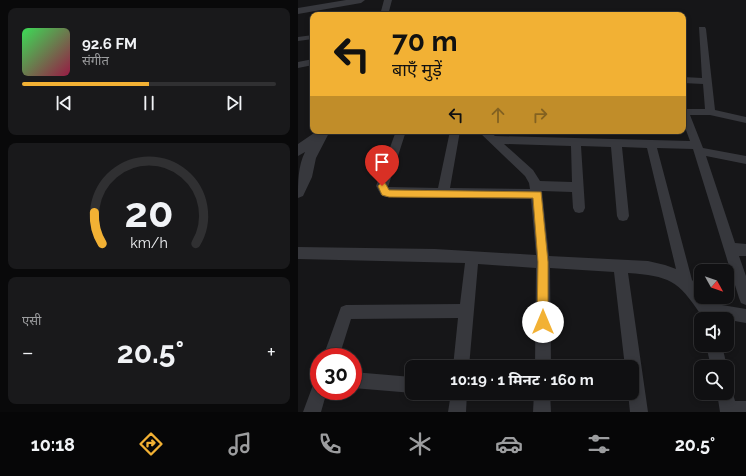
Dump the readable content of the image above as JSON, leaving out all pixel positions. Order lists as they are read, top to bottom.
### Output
{
  "north": "bottom right",
  "page": {
    "turn": ["70 m", "बाएँ मुड़ें"],
    "song": ["92.6 FM", "संगीत"],
    "tile": "एसी",
    "heat": ["−", "20.5°", "+"],
    "limit": "30",
    "trip": "10:19 · 1 मिनट · 160 m",
    "tabs": ["10:18", "20.5°"],
    "gauge": ["20", "km/h"]
  }
}
